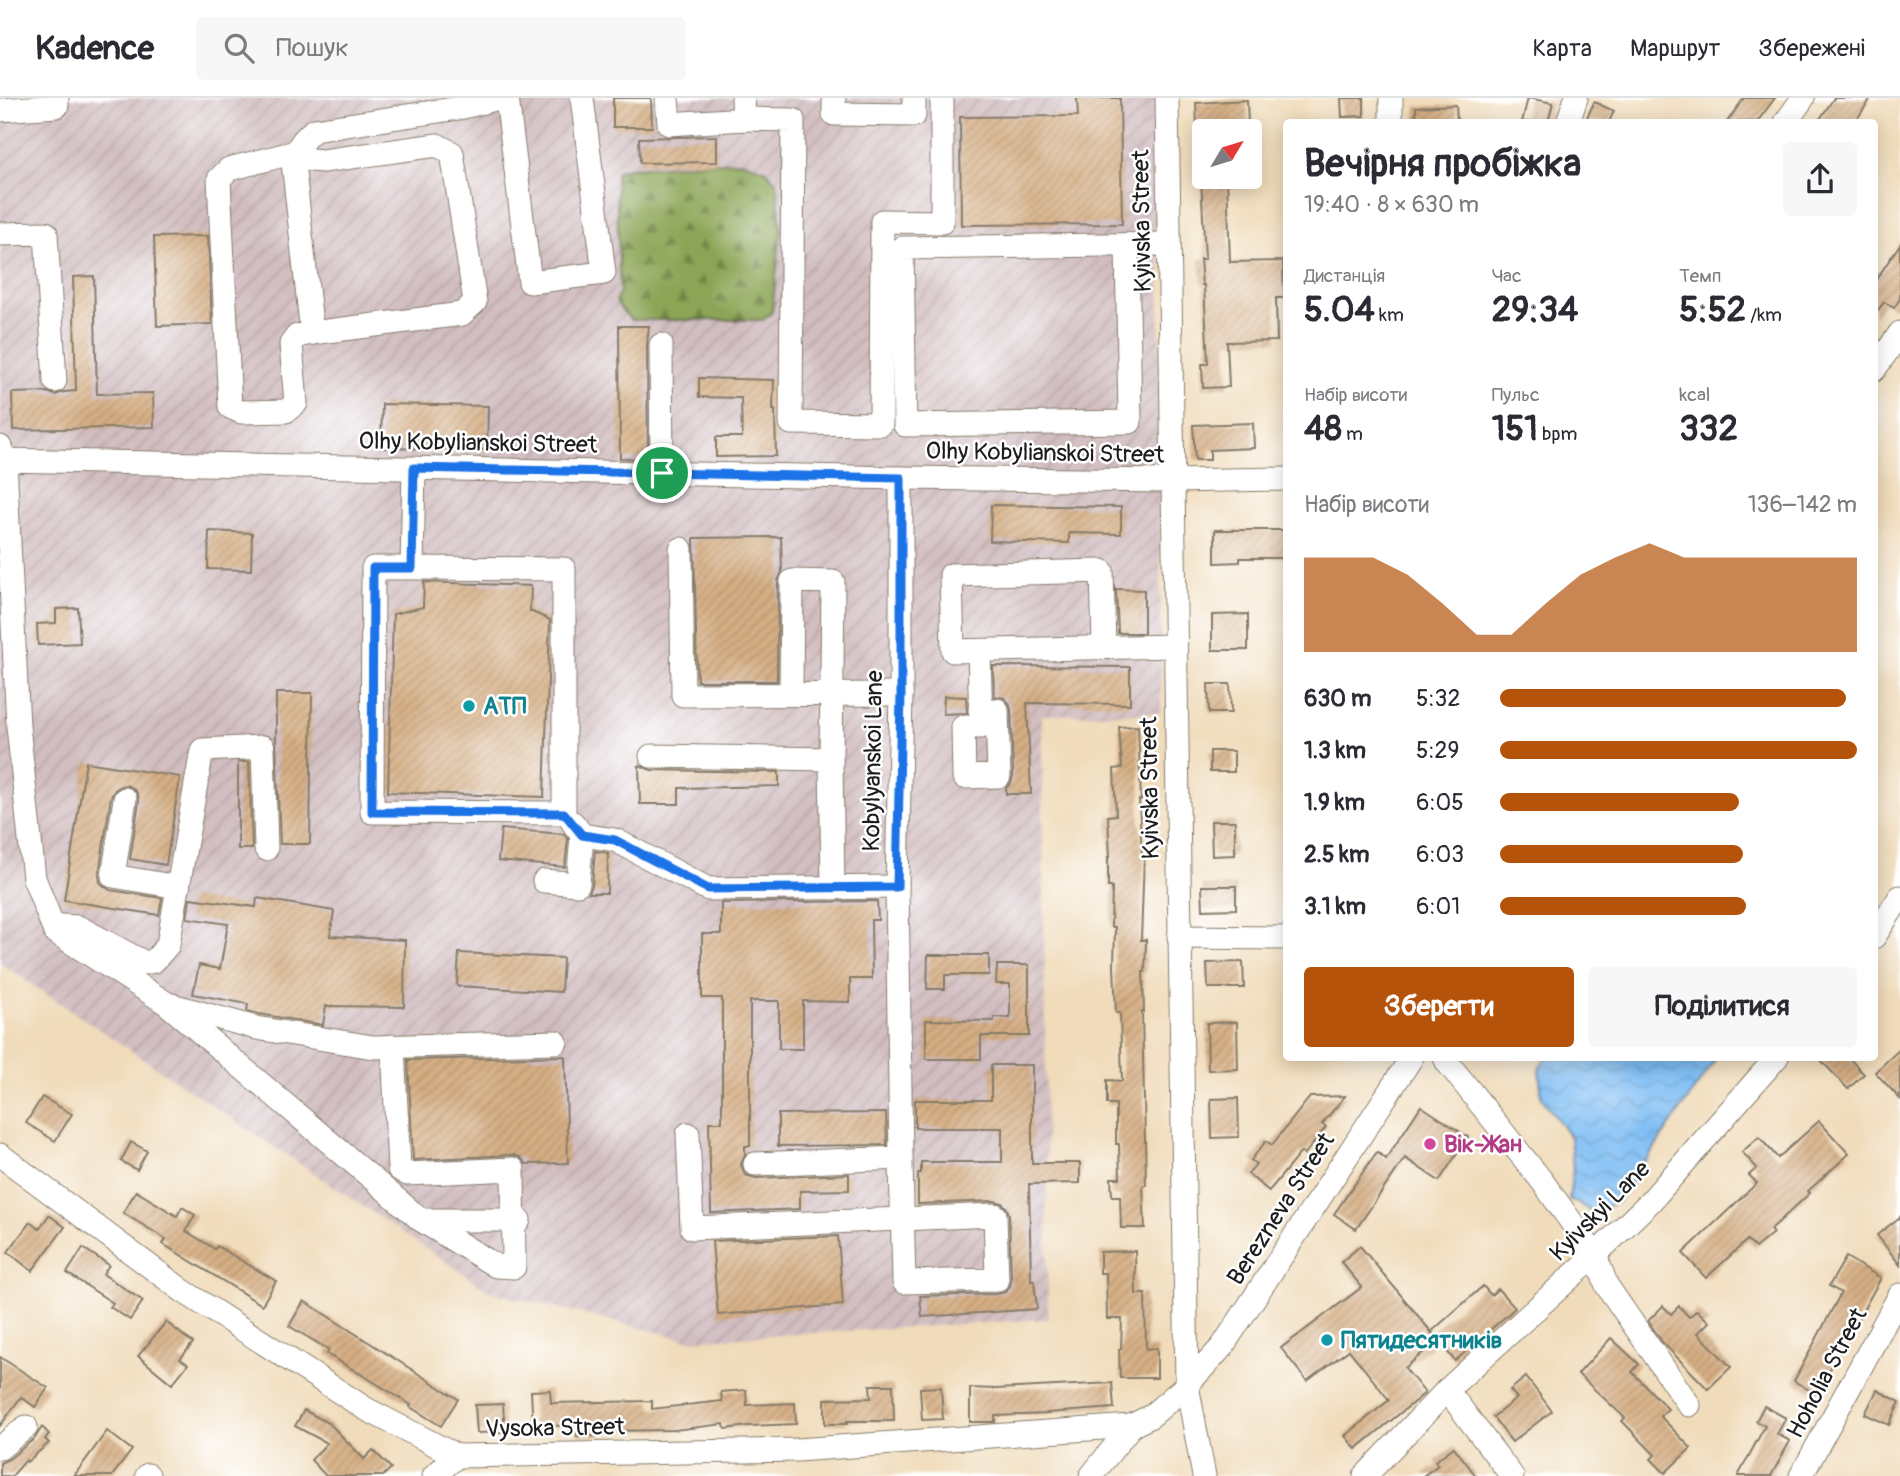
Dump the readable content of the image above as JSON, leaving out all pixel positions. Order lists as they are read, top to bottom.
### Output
{
  "streets": {
    "street": [
      "Kyivska Street",
      "Olhy Kobylianskoi Street",
      "Kobylyanskoi Lane",
      "Berezneva Street",
      "Kyivskyi Lane",
      "Hoholia Street",
      "Vysoka Street"
    ]
  },
  "crossings": [
    ["Kyivska Street", "Olhy Kobylianskoi Street"],
    ["Kyivska Street", "Berezneva Street"],
    ["Kyivska Street", "Vysoka Street"],
    ["Olhy Kobylianskoi Street", "Kobylyanskoi Lane"],
    ["Berezneva Street", "Vysoka Street"]
  ],
  "places": ["АТП", "Вік-Жан", "Пятидесятників"],
  "north": "top right",
  "page": {
    "header": "Kadence",
    "search": "Пошук",
    "nav": ["Карта", "Маршрут", "Збережені"],
    "heading": ["Вечірня пробіжка", "19:40 · 8 × 630 m"],
    "stats": [
      ["Дистанція", "5.04 km"],
      ["Час", "29:34"],
      ["Темп", "5:52 /km"],
      ["Набір висоти", "48 m"],
      ["Пульс", "151 bpm"],
      ["kcal", "332"]
    ],
    "chart": ["Набір висоти", "136–142 m"],
    "list": [
      {
        "name": "630 m",
        "note": "5:32"
      },
      {
        "name": "1.3 km",
        "note": "5:29"
      },
      {
        "name": "1.9 km",
        "note": "6:05"
      },
      {
        "name": "2.5 km",
        "note": "6:03"
      },
      {
        "name": "3.1 km",
        "note": "6:01"
      }
    ],
    "buttons": ["Зберегти", "Поділитися"]
  }
}
